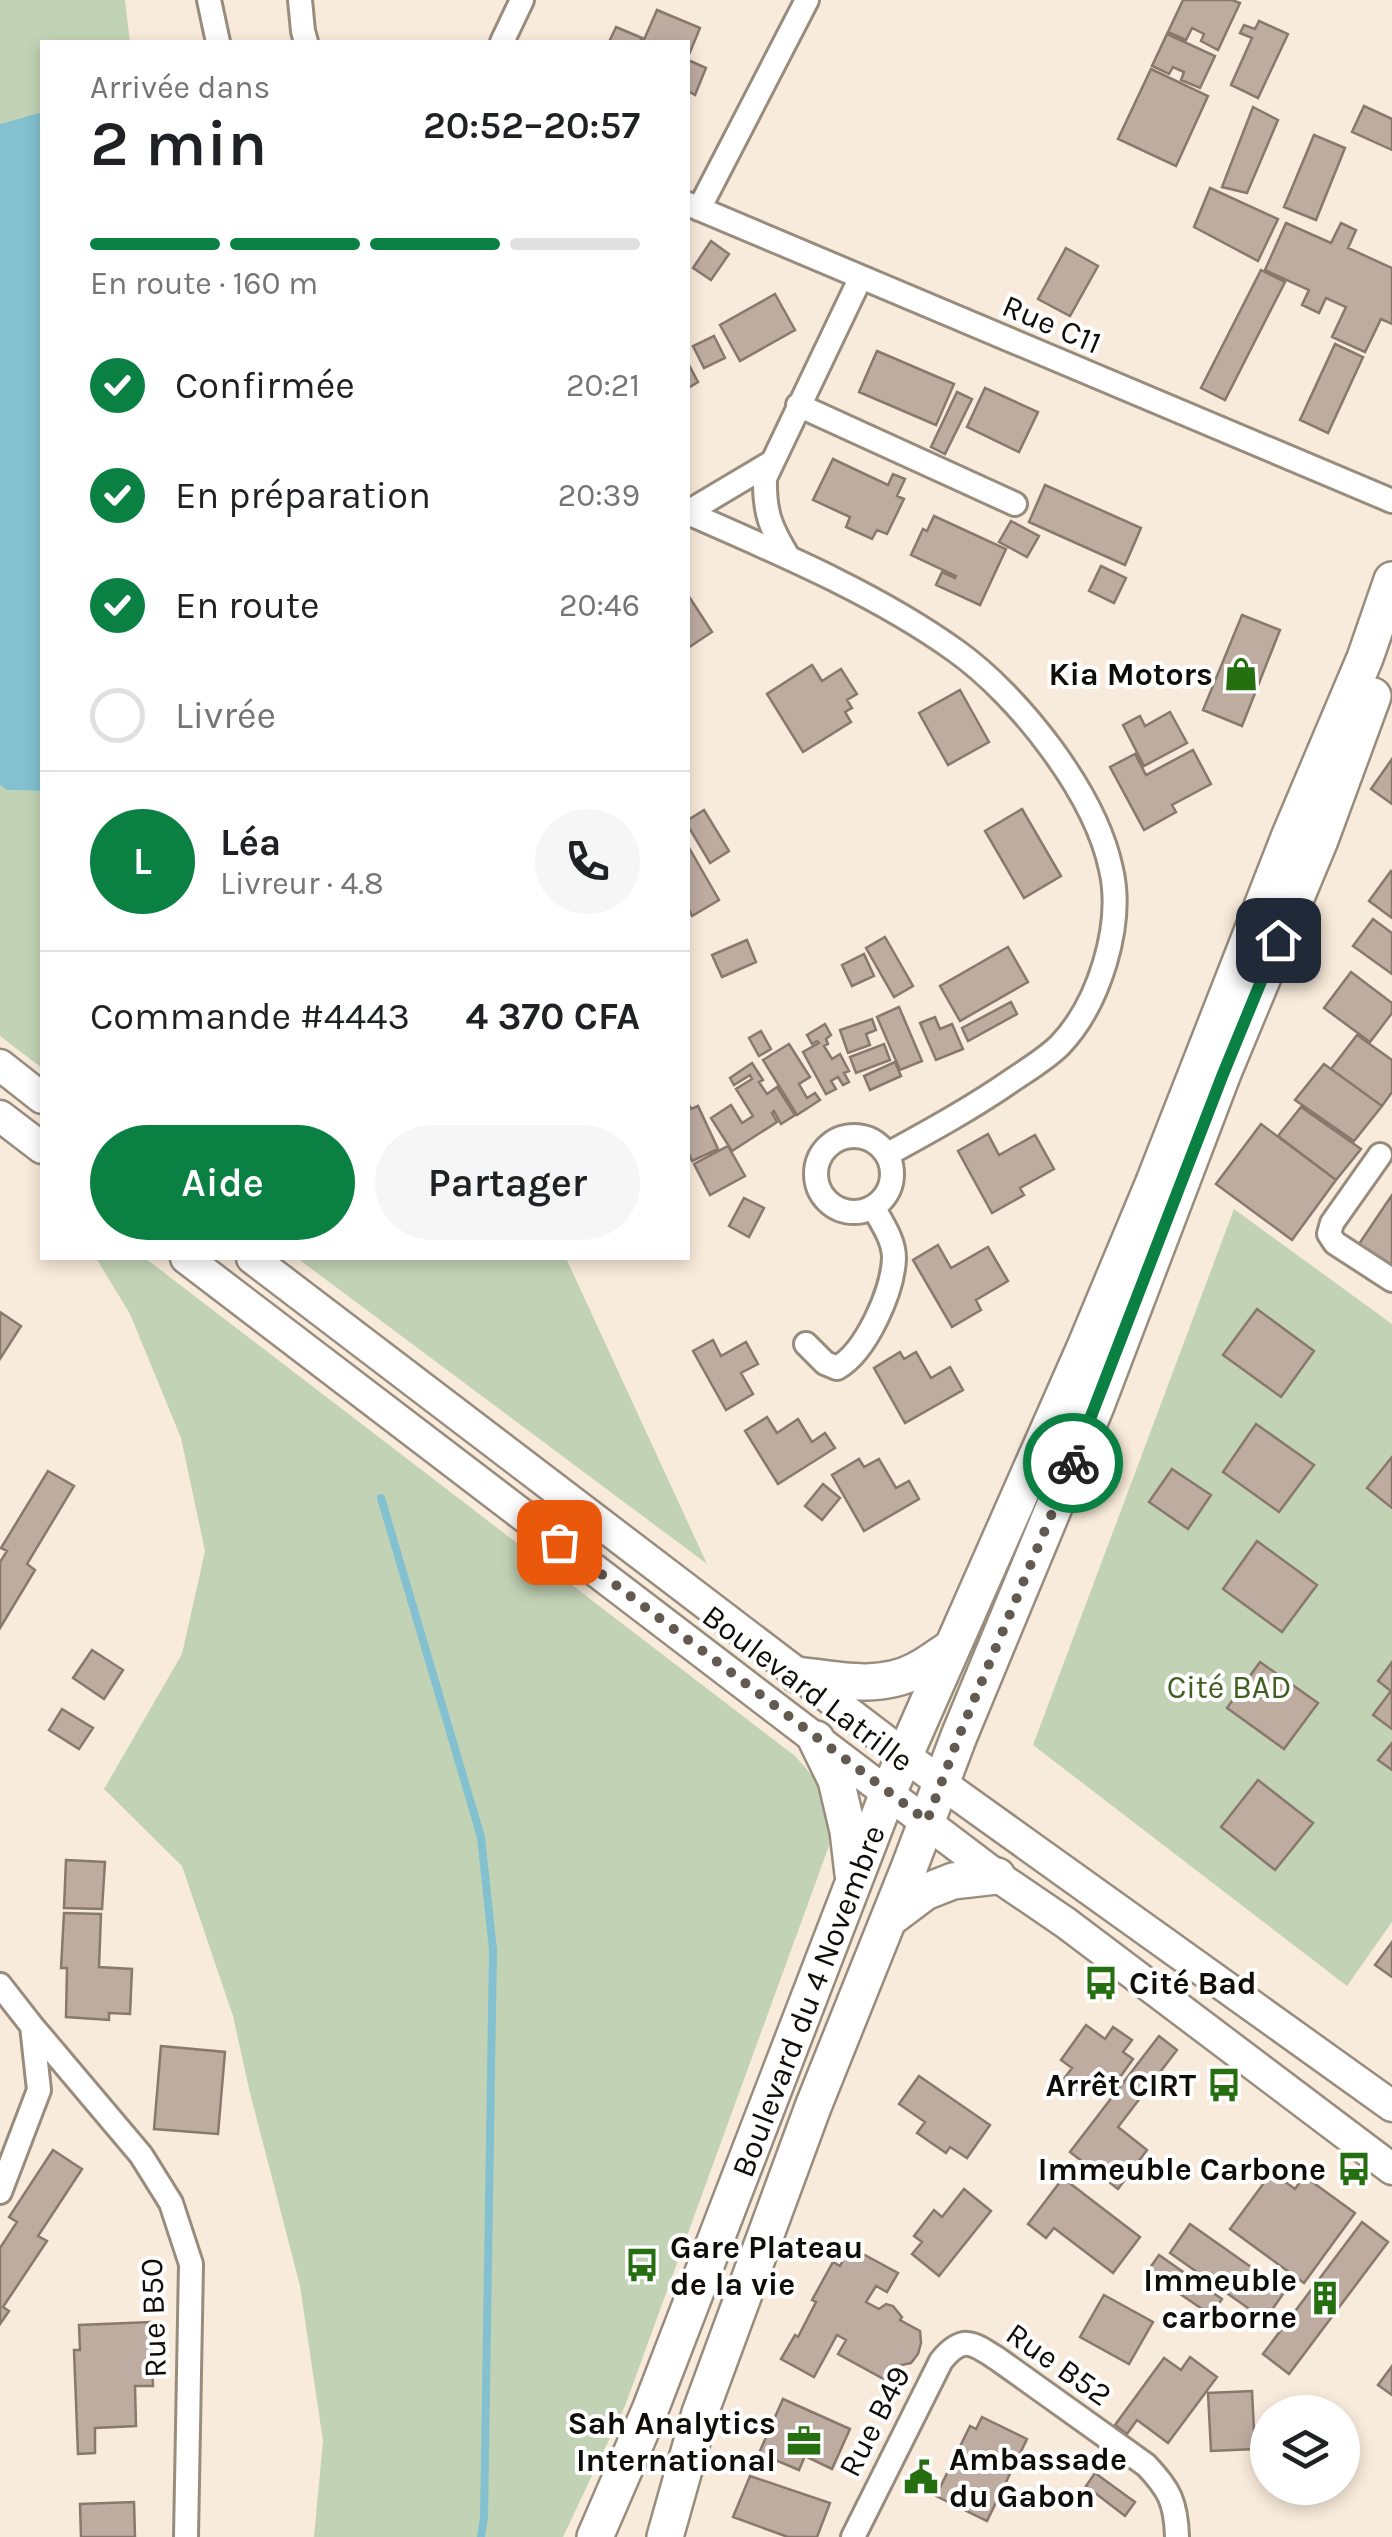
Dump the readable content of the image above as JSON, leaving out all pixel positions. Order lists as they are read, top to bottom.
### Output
{
  "streets": {
    "main road": ["Boulevard Latrille", "Boulevard du 4 Novembre"],
    "street": [
      "Rue C11",
      "Rue B50",
      "Rue B52",
      "Rue B49"
    ]
  },
  "crossings": [
    ["Boulevard Latrille", "Boulevard du 4 Novembre"],
    ["Rue B52", "Rue B49"]
  ],
  "parks": ["Cité BAD"],
  "places": {
    "shop": ["Kia Motors"],
    "bus stop": [
      "Cité Bad",
      "Arrêt CIRT",
      "Immeuble Carbone",
      "Gare Plateau de la vie"
    ],
    "building": ["Immeuble carborne"],
    "office": ["Sah Analytics International"],
    "public building": ["Ambassade du Gabon"]
  },
  "page": {
    "heading": ["2 min", "Arrivée dans", "20:52–20:57"],
    "panel": [
      "Léa",
      "Livreur · 4.8",
      "Commande #4443",
      "4 370 CFA"
    ],
    "bar": "En route · 160 m",
    "list": [
      ["Confirmée", "20:21"],
      ["En préparation", "20:39"],
      ["En route", "20:46"],
      "Livrée"
    ],
    "round": "L",
    "buttons": ["Aide", "Partager"]
  }
}
